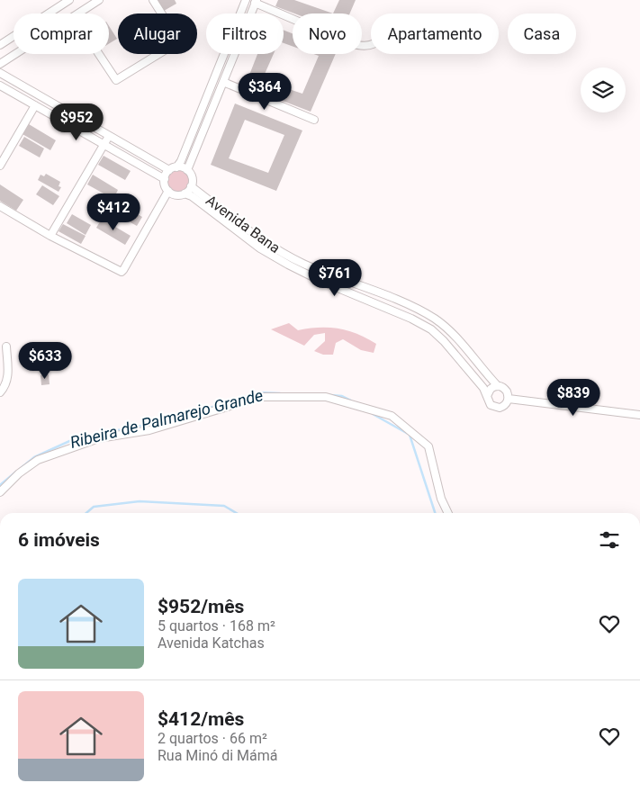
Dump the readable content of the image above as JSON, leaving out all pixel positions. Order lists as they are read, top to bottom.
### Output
{
  "streets": {
    "street": ["Avenida Bana"]
  },
  "water": ["Ribeira de Palmarejo Grande"],
  "page": {
    "chip": [
      "Comprar",
      "Alugar",
      "Filtros",
      "Novo",
      "Apartamento",
      "Casa"
    ],
    "price": [
      "$364",
      "$952",
      "$412",
      "$761",
      "$633",
      "$839"
    ],
    "heading": "6 imóveis",
    "list": [
      {
        "name": "$952/mês",
        "note": "5 quartos · 168 m² · Avenida Katchas"
      },
      {
        "name": "$412/mês",
        "note": "2 quartos · 66 m² · Rua Minó di Mámá"
      }
    ]
  }
}
